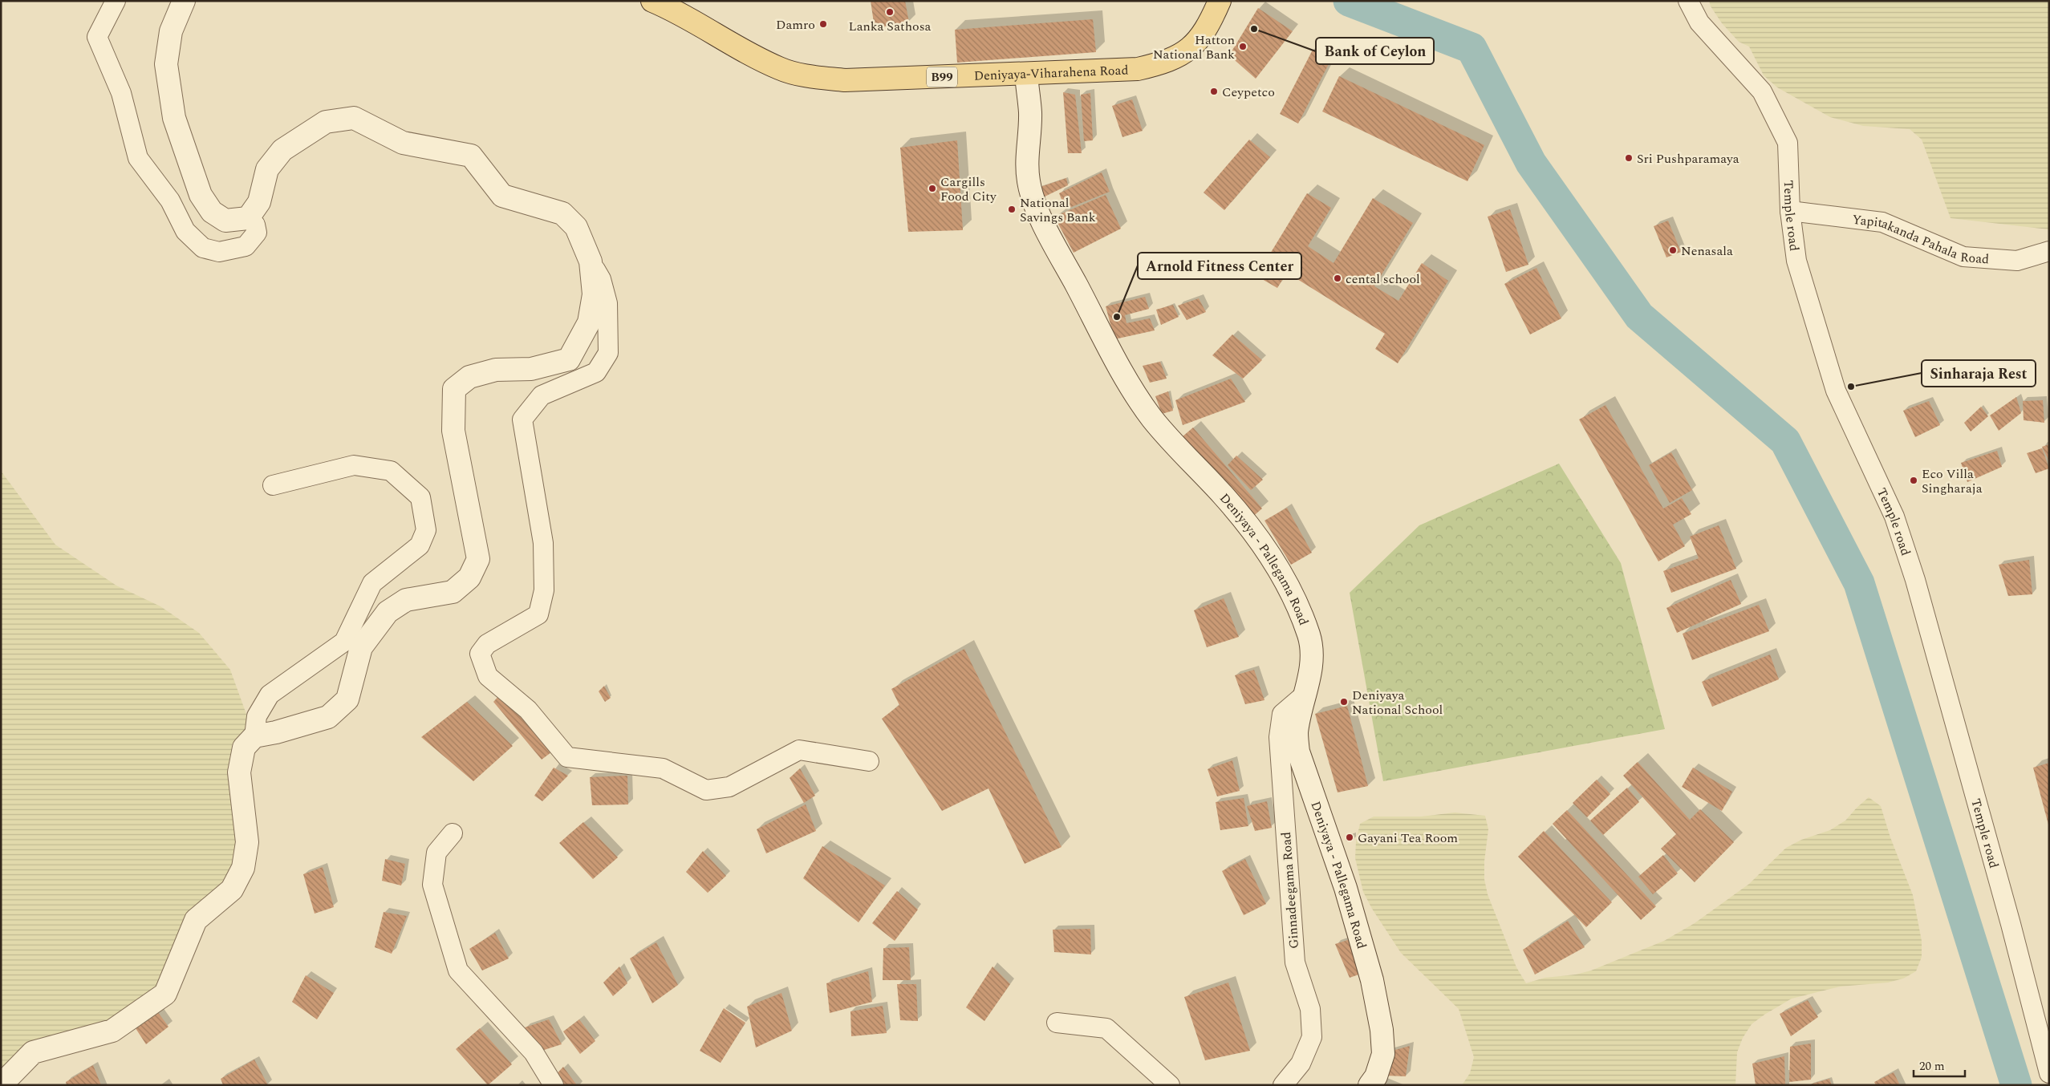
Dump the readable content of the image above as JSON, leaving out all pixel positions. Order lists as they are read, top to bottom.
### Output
{
  "streets": {
    "main road": ["Deniyaya-Viharahena Road", "B99"],
    "street": [
      "Temple road",
      "Yapitakanda Pahala Road",
      "Deniyaya - Pallegama Road",
      "Ginnadeegama Road"
    ]
  },
  "crossings": [
    ["Deniyaya-Viharahena Road", "Deniyaya - Pallegama Road"],
    ["Temple road", "Yapitakanda Pahala Road"],
    ["Deniyaya - Pallegama Road", "Ginnadeegama Road"]
  ],
  "places": [
    "Lanka Sathosa",
    "Damro",
    "Bank of Ceylon",
    "Hatton National Bank",
    "Ceypetco",
    "Sri Pushparamaya",
    "Cargills Food City",
    "National Savings Bank",
    "Nenasala",
    "cental school",
    "Arnold Fitness Center",
    "Sinharaja Rest",
    "Eco Villa Singharaja",
    "Deniyaya National School",
    "Gayani Tea Room"
  ],
  "scale_bar": "20 m"
}
